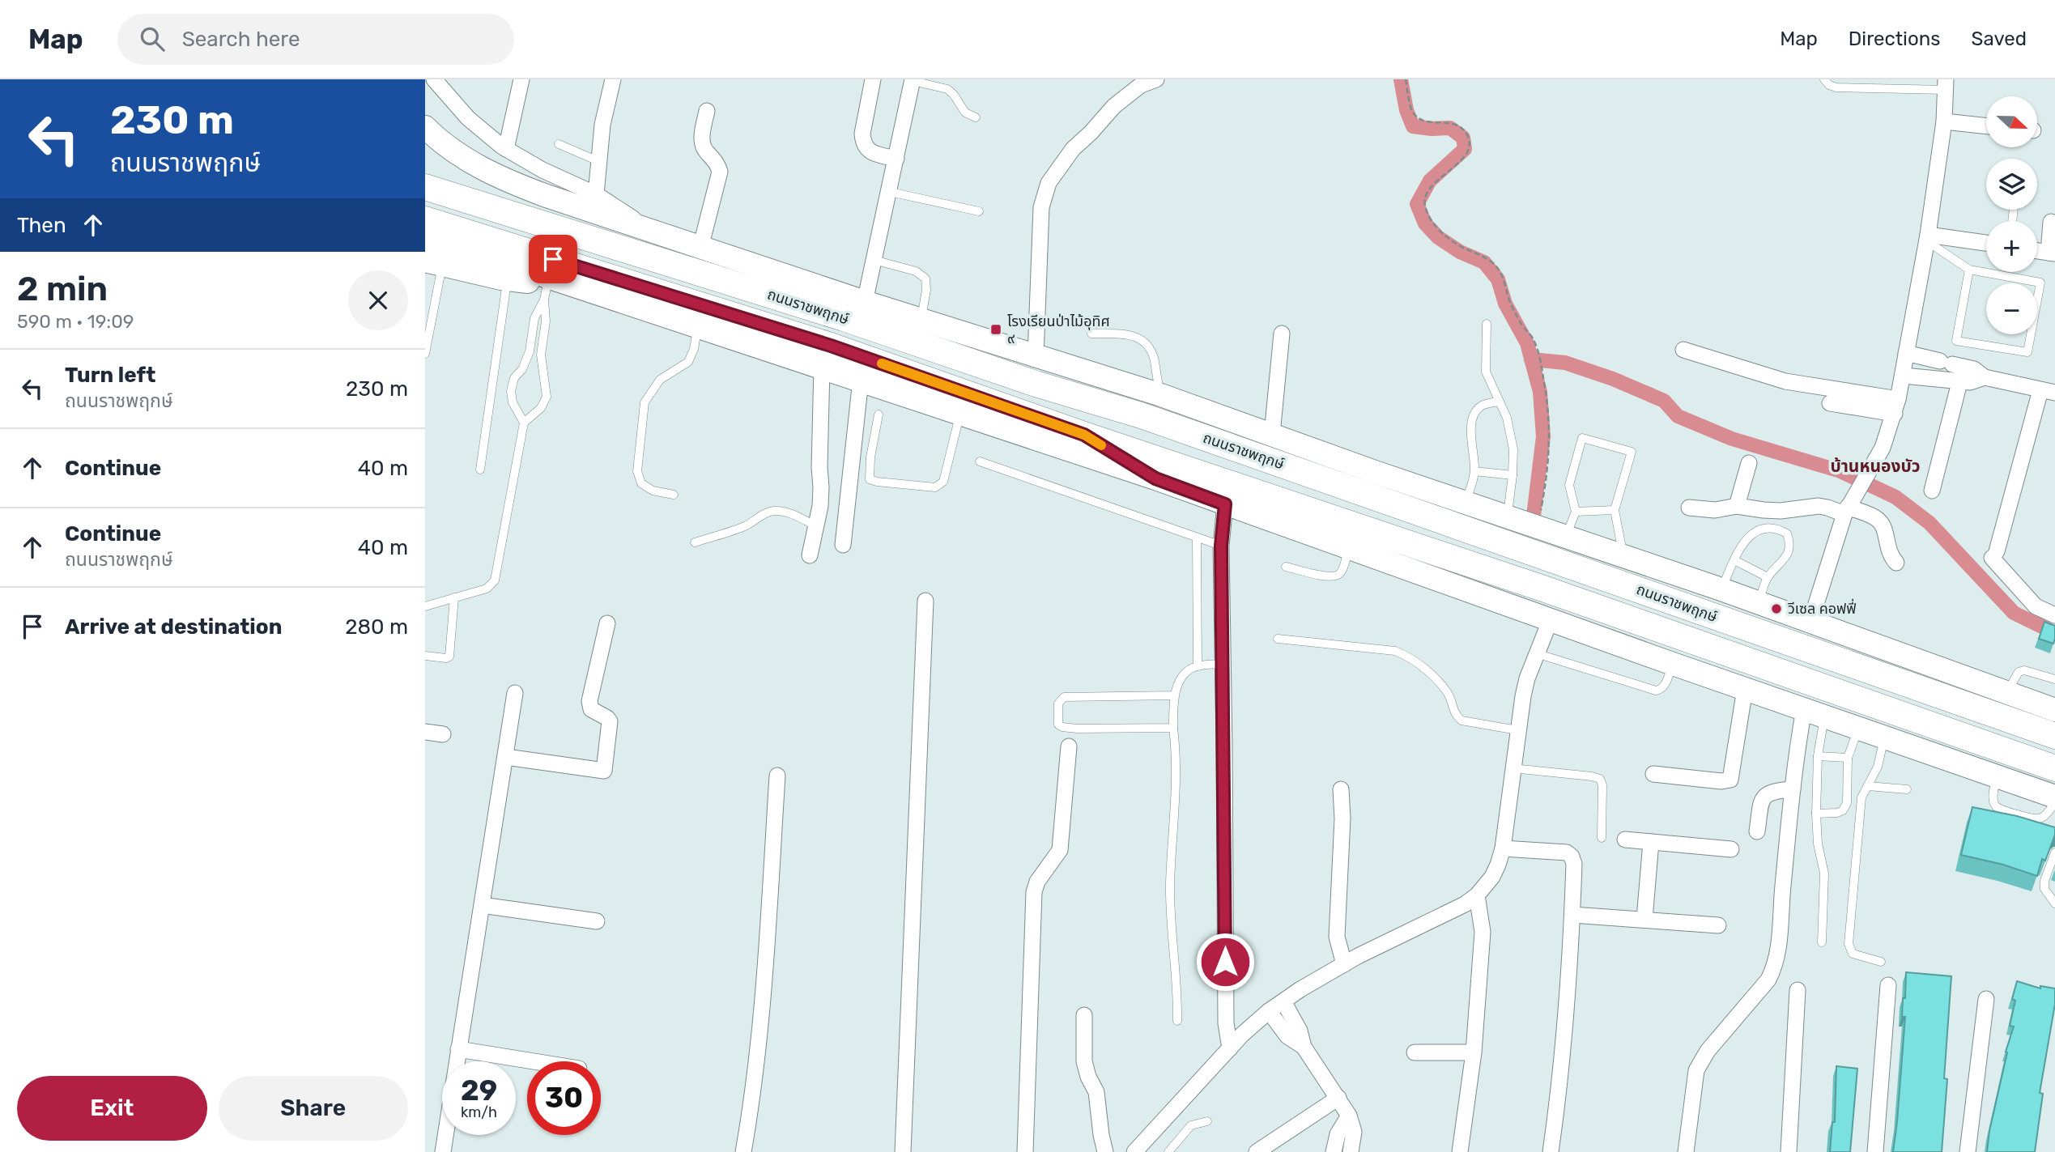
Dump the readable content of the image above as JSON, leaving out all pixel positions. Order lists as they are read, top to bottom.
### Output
{
  "streets": {
    "main road": ["ถนนราชพฤกษ์"]
  },
  "districts": ["บ้านหนองบัว"],
  "places": {
    "transit": ["โรงเรียนป่าไม้อุทิศ ๙"],
    "other": ["วีเซล คอฟฟี่"]
  },
  "north": "right",
  "page": {
    "header": "Map",
    "search": "Search here",
    "nav": ["Map", "Directions", "Saved"],
    "turn": ["230 m", "ถนนราชพฤกษ์"],
    "map_buttons": ["+", "−"],
    "then": "Then",
    "heading": ["2 min", "590 m · 19:09"],
    "list": [
      {
        "name": "Turn left",
        "note": "ถนนราชพฤกษ์",
        "value": "230 m"
      },
      {
        "name": "Continue",
        "value": "40 m"
      },
      {
        "name": "Continue",
        "note": "ถนนราชพฤกษ์",
        "value": "40 m"
      },
      {
        "name": "Arrive at destination",
        "value": "280 m"
      }
    ],
    "speed": "29 km/h",
    "limit": "30",
    "buttons": ["Exit", "Share"]
  }
}
